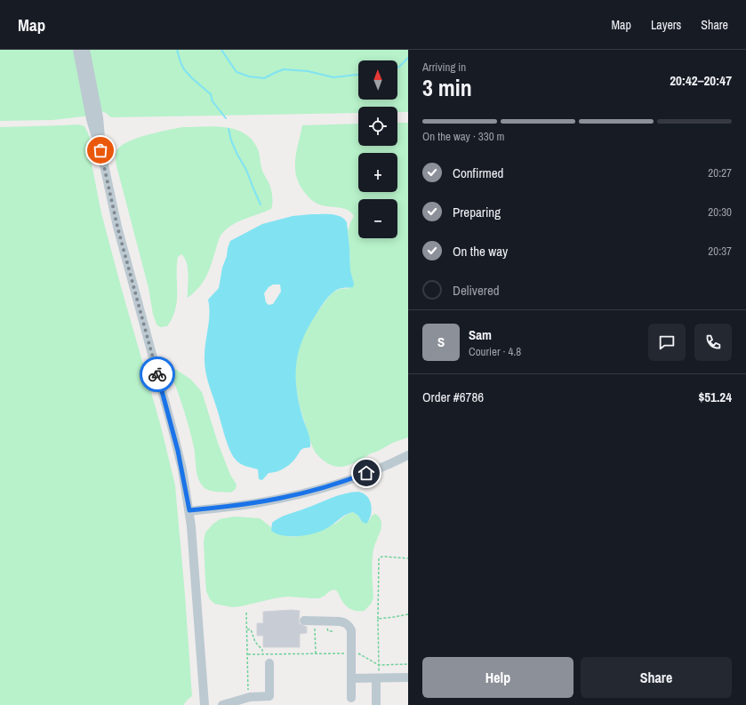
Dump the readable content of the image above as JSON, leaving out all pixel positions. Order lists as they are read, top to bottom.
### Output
{
  "north": "top",
  "page": {
    "header": "Map",
    "nav": ["Map", "Layers", "Share"],
    "heading": ["3 min", "Arriving in", "20:42–20:47"],
    "panel": [
      "Sam",
      "Courier · 4.8",
      "Order #6786",
      "$51.24"
    ],
    "map_buttons": ["+", "−"],
    "bar": "On the way · 330 m",
    "list": [
      ["Confirmed", "20:27"],
      ["Preparing", "20:30"],
      ["On the way", "20:37"],
      "Delivered"
    ],
    "round": "S",
    "buttons": ["Help", "Share"]
  }
}
